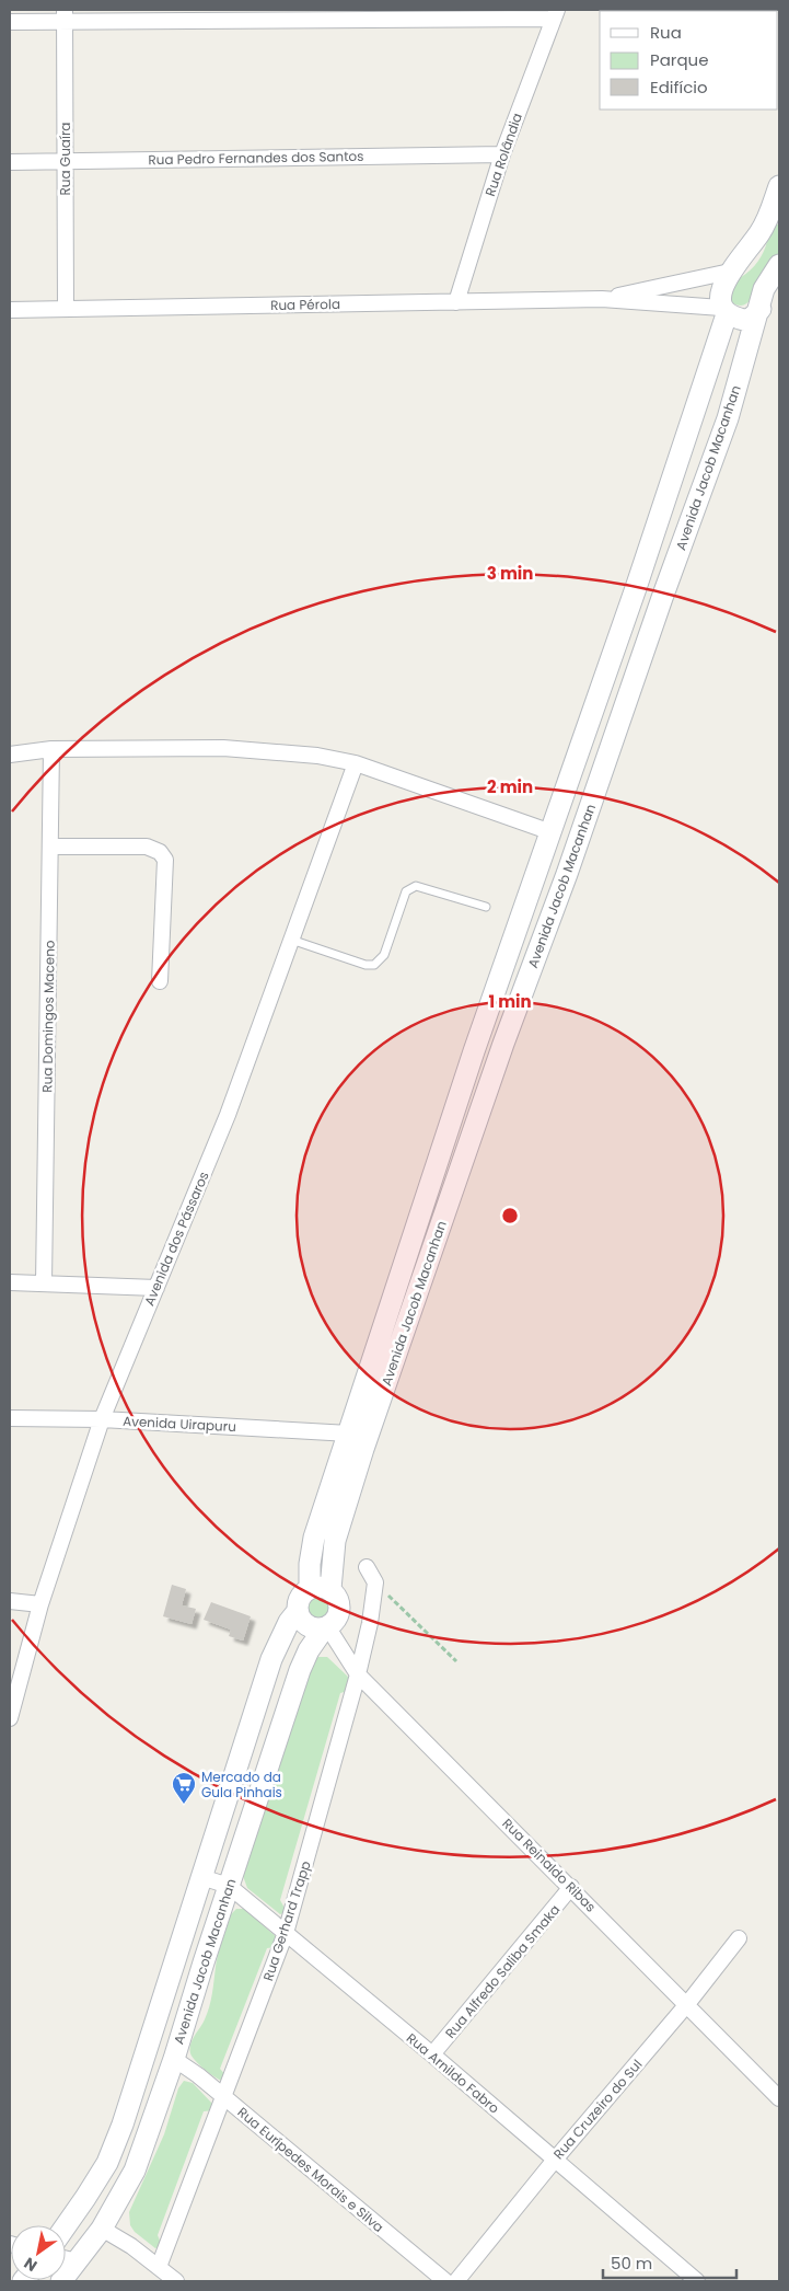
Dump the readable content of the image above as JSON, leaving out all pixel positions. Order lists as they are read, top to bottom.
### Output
{
  "streets": {
    "main road": ["Avenida Jacob Macanhan"],
    "street": [
      "Rua Rolândia",
      "Rua Pedro Fernandes dos Santos",
      "Rua Guaíra",
      "Rua Pérola",
      "Rua Domingos Maceno",
      "Avenida dos Pássaros",
      "Avenida Uirapuru",
      "Rua Reinaldo Ribas",
      "Rua Gerhard Trapp",
      "Rua Alfredo Saliba Smaka",
      "Rua Arnildo Fabro",
      "Rua Cruzeiro do Sul",
      "Rua Eurípedes Morais e Silva"
    ]
  },
  "crossings": [
    ["Rua Rolândia", "Rua Pedro Fernandes dos Santos"],
    ["Rua Rolândia", "Rua Pérola"],
    ["Rua Pedro Fernandes dos Santos", "Rua Guaíra"],
    ["Rua Guaíra", "Rua Pérola"],
    ["Rua Pérola", "Avenida Jacob Macanhan"],
    ["Avenida Jacob Macanhan", "Avenida Uirapuru"],
    ["Avenida Jacob Macanhan", "Rua Reinaldo Ribas"],
    ["Avenida Jacob Macanhan", "Rua Arnildo Fabro"],
    ["Avenida Jacob Macanhan", "Rua Eurípedes Morais e Silva"],
    ["Avenida dos Pássaros", "Avenida Uirapuru"],
    ["Rua Reinaldo Ribas", "Rua Gerhard Trapp"],
    ["Rua Reinaldo Ribas", "Rua Alfredo Saliba Smaka"],
    ["Rua Reinaldo Ribas", "Rua Cruzeiro do Sul"],
    ["Rua Gerhard Trapp", "Rua Arnildo Fabro"],
    ["Rua Gerhard Trapp", "Rua Eurípedes Morais e Silva"],
    ["Rua Alfredo Saliba Smaka", "Rua Arnildo Fabro"],
    ["Rua Arnildo Fabro", "Rua Cruzeiro do Sul"]
  ],
  "places": {
    "supermarket": ["Mercado da Gula Pinhais"]
  },
  "legend": ["Rua", "Parque", "Edifício"],
  "scale_bar": "50 m",
  "north": "bottom left",
  "rings": ["3 min", "2 min", "1 min"]
}
